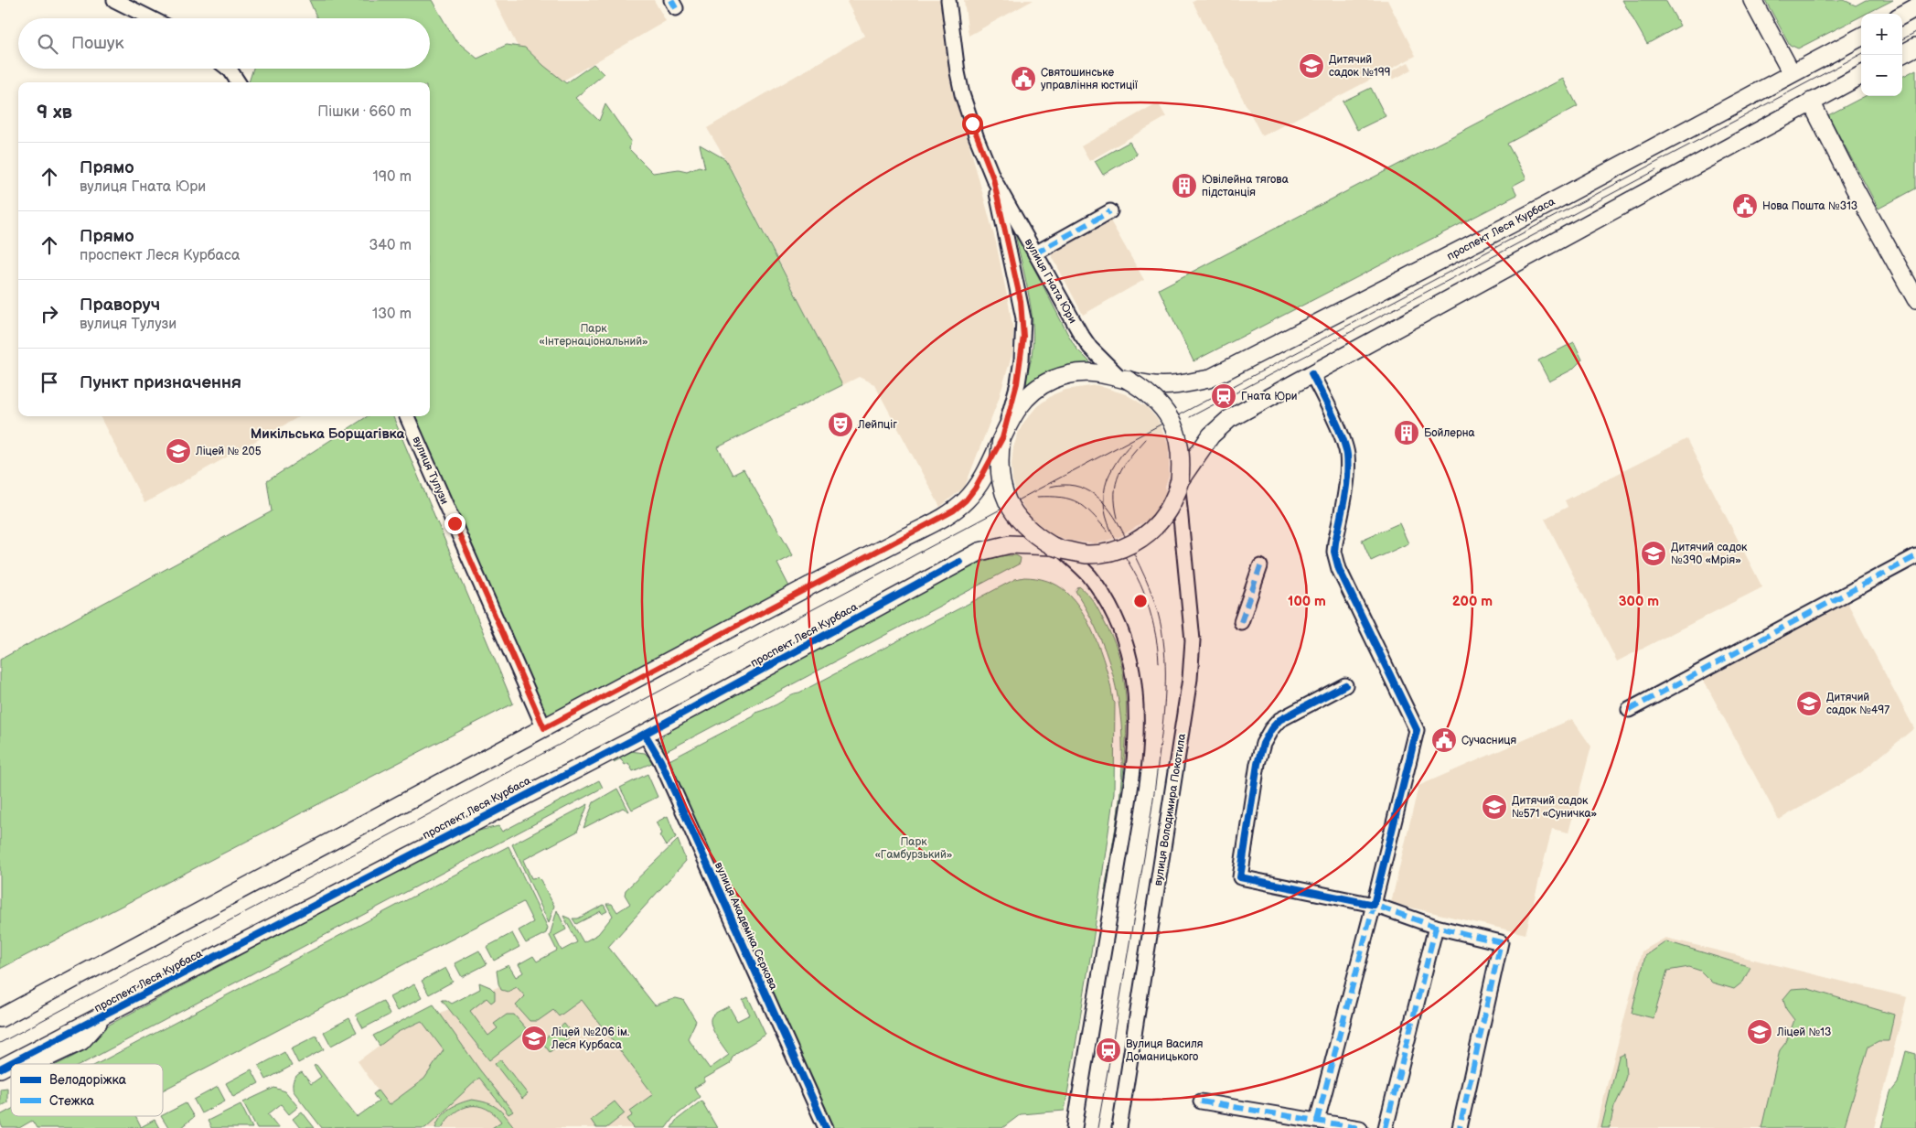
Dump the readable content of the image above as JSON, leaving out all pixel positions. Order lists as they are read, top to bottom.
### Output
{
  "streets": {
    "main road": ["проспект Леся Курбаса"],
    "street": [
      "вулиця Гната Юри",
      "вулиця Тулузи",
      "вулиця Володимира Покотила",
      "вулиця Академіка Сєркова"
    ]
  },
  "crossings": [
    ["проспект Леся Курбаса", "вулиця Гната Юри"],
    ["проспект Леся Курбаса", "вулиця Академіка Сєркова"]
  ],
  "districts": ["Микільська Борщагівка"],
  "parks": ["Парк «Інтернаціональний»", "Парк «Гамбурзький»"],
  "places": {
    "school or university": [
      "Дитячий садок №199",
      "Ліцей № 205",
      "Дитячий садок №390 «Мрія»",
      "Дитячий садок №497",
      "Дитячий садок №571 «Суничка»",
      "Ліцей №13",
      "Ліцей №206 ім. Леся Курбаса"
    ],
    "public building": ["Святошинське управління юстиції", "Нова Пошта №313", "Сучасниця"],
    "building": ["Ювілейна тягова підстанція", "Бойлерна"],
    "station": ["Гната Юри", "Вулиця Василя Доманицького"],
    "theatre": ["Лейпціг"]
  },
  "legend": ["Велодоріжка", "Стежка"],
  "page": {
    "map_buttons": ["+", "−"],
    "search": "Пошук",
    "heading": ["9 хв", "Пішки · 660 m"],
    "list": [
      ["Прямо", "вулиця Гната Юри", "190 m"],
      ["Прямо", "проспект Леся Курбаса", "340 m"],
      ["Праворуч", "вулиця Тулузи", "130 m"],
      "Пункт призначення"
    ]
  },
  "rings": ["100 m", "200 m", "300 m"]
}
